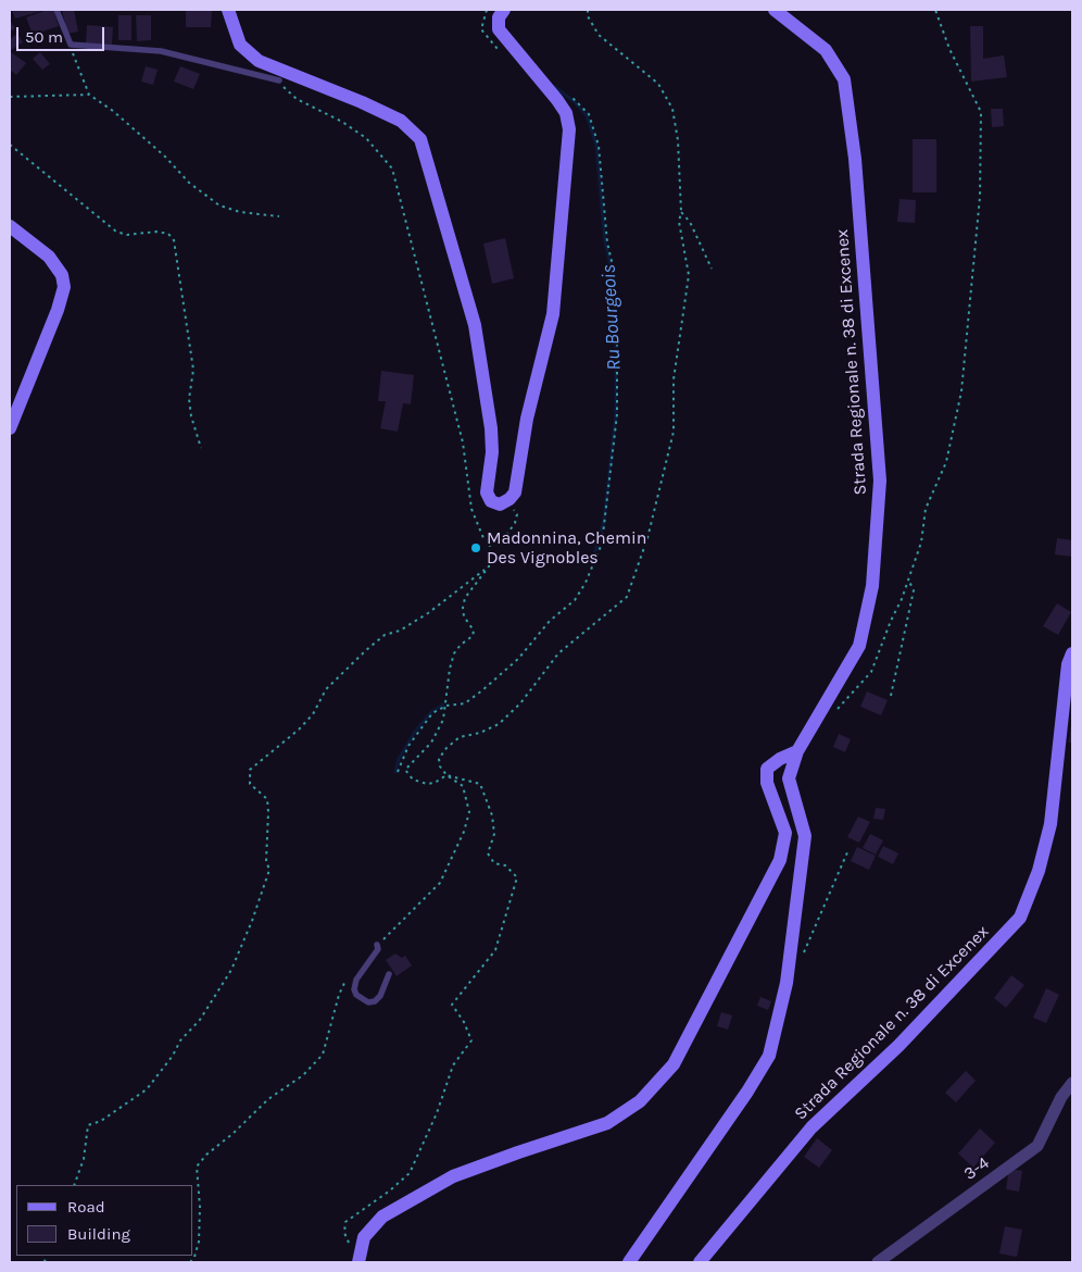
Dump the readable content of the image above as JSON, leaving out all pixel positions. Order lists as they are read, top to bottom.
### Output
{
  "streets": {
    "main road": ["Strada Regionale n. 38 di Excenex"],
    "street": ["3-4"]
  },
  "water": ["Ru Bourgeois"],
  "places": ["Madonnina, Chemin Des Vignobles"],
  "legend": ["Road", "Building"],
  "scale_bar": "50 m"
}
